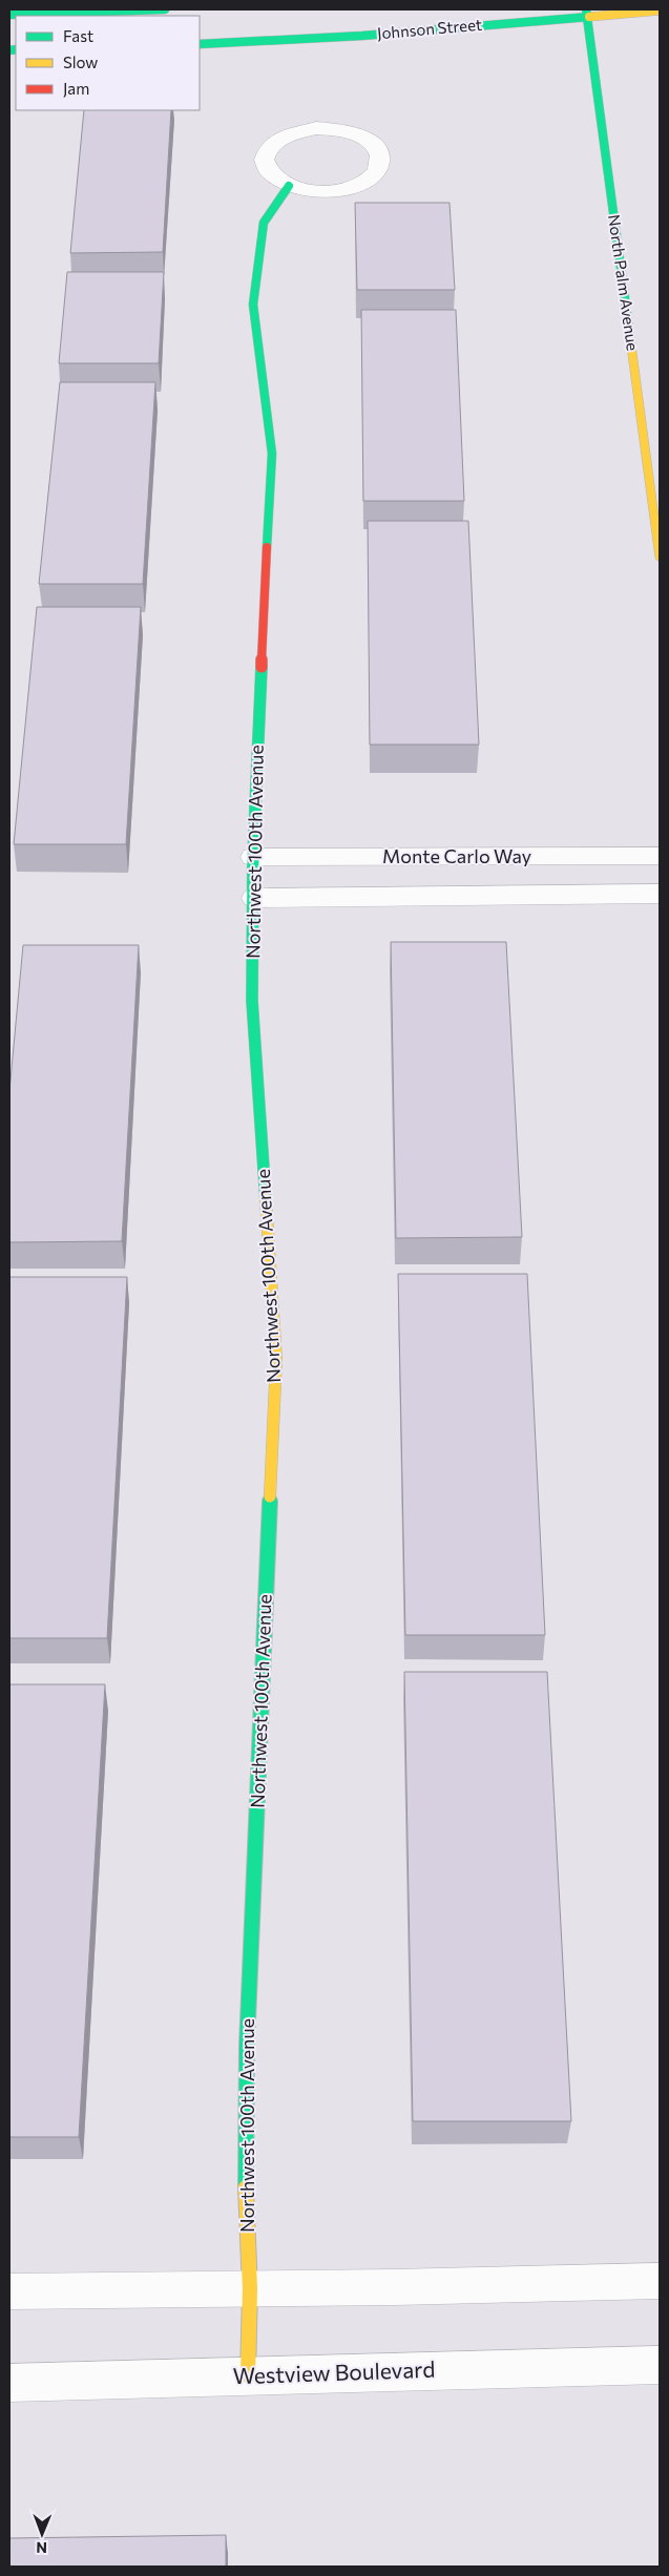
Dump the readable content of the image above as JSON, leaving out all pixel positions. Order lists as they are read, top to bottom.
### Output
{
  "streets": {
    "street": [
      "Johnson Street",
      "North Palm Avenue",
      "Northwest 100th Avenue",
      "Monte Carlo Way",
      "Westview Boulevard"
    ]
  },
  "crossings": [
    ["Johnson Street", "North Palm Avenue"],
    ["Northwest 100th Avenue", "Monte Carlo Way"],
    ["Northwest 100th Avenue", "Westview Boulevard"]
  ],
  "legend": ["Fast", "Slow", "Jam"],
  "north": "bottom"
}
